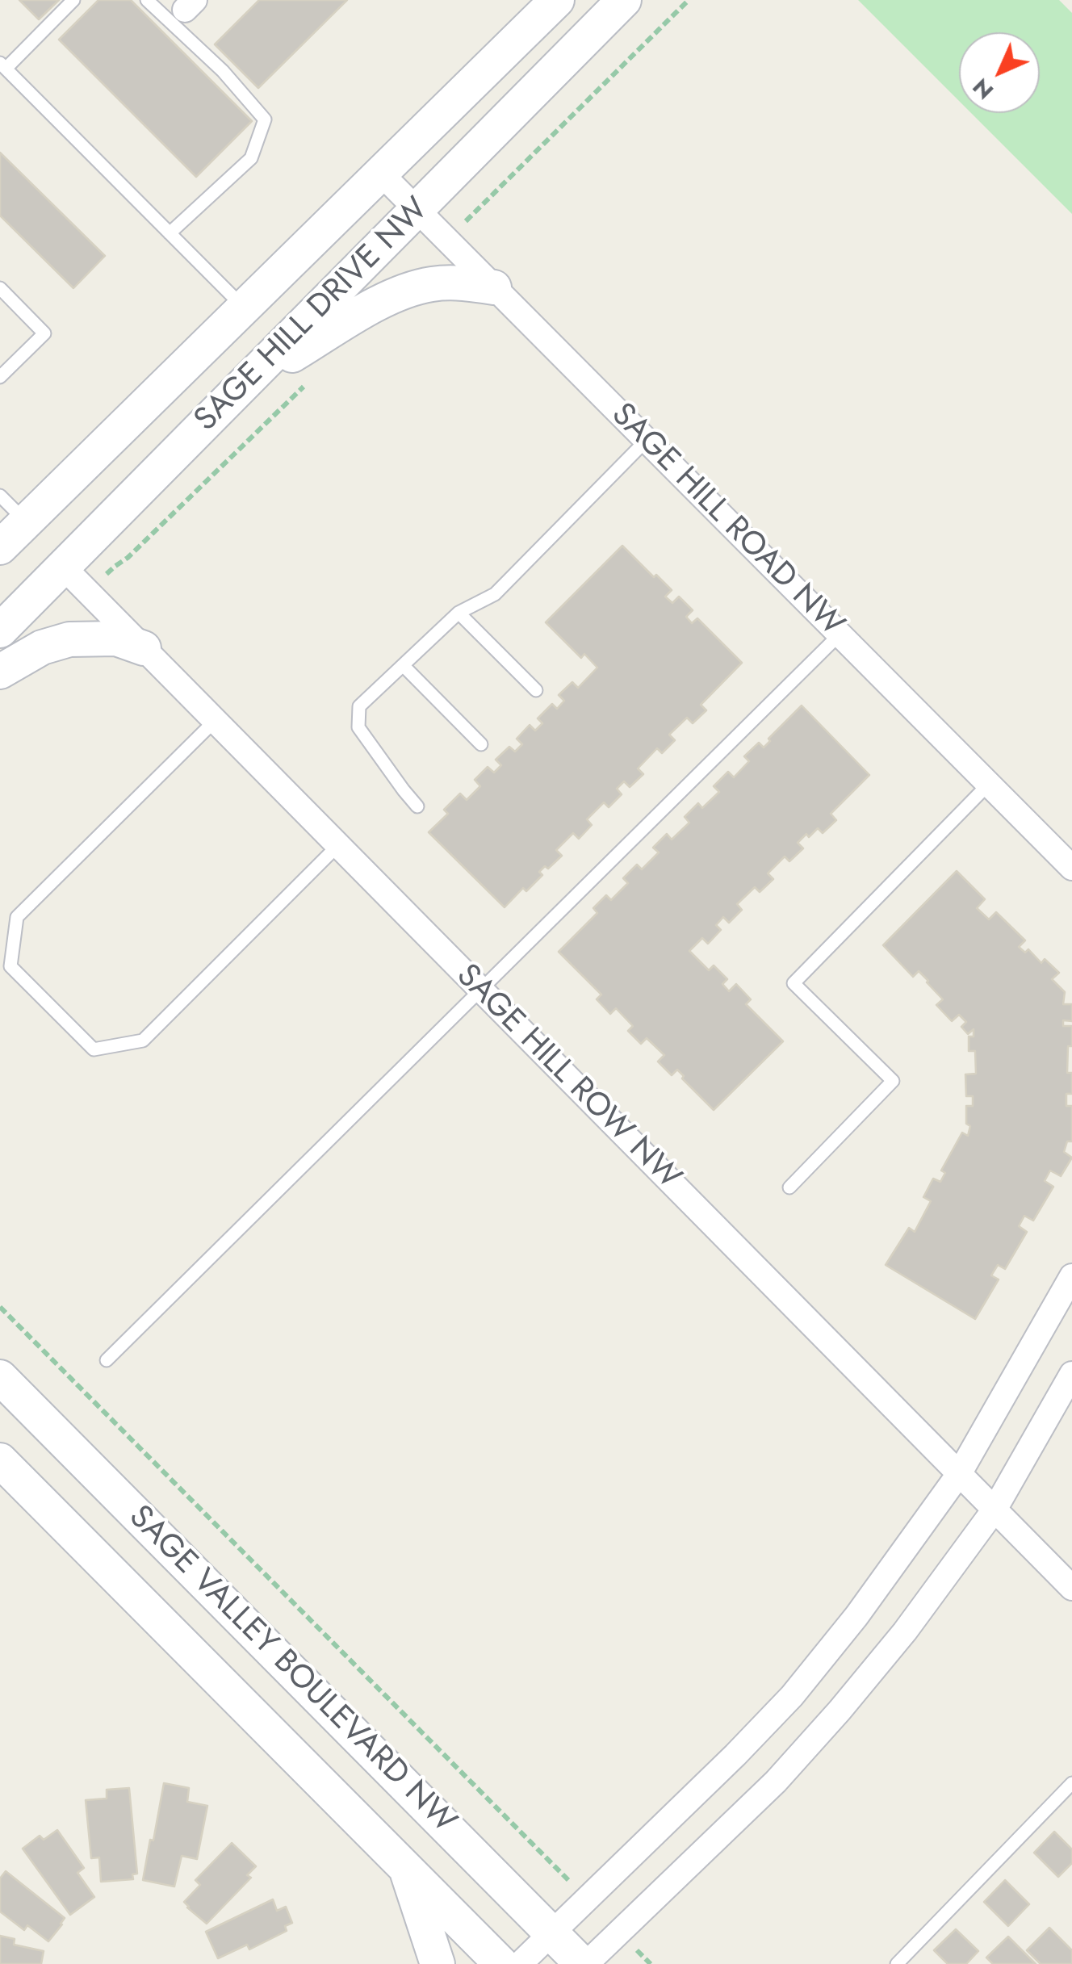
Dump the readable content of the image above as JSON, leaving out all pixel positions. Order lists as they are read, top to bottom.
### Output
{
  "streets": {
    "street": [
      "SAGE HILL DRIVE NW",
      "SAGE HILL ROAD NW",
      "SAGE HILL ROW NW",
      "SAGE VALLEY BOULEVARD NW"
    ]
  },
  "crossings": [
    ["SAGE HILL DRIVE NW", "SAGE HILL ROAD NW"],
    ["SAGE HILL DRIVE NW", "SAGE HILL ROW NW"]
  ],
  "north": "bottom left"
}
